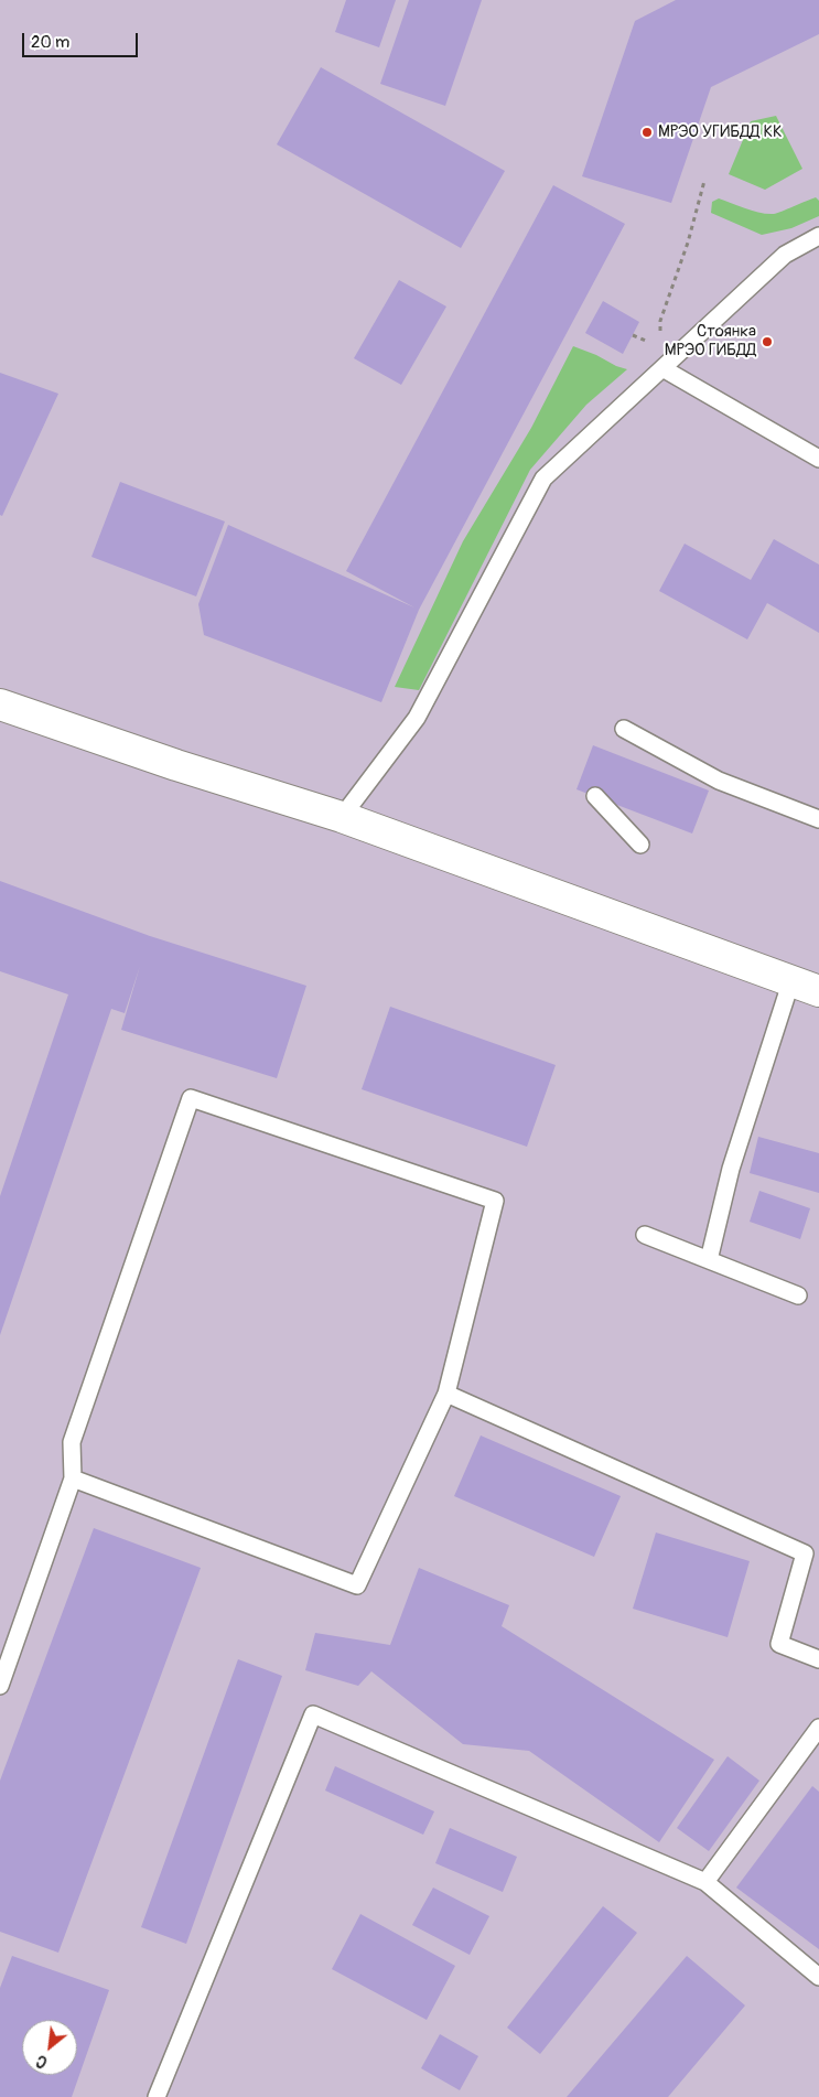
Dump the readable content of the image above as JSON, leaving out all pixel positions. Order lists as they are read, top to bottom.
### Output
{
  "places": ["МРЭО УГИБДД КК", "Стоянка МРЭО ГИБДД"],
  "scale_bar": "20 m",
  "north": "bottom left"
}
